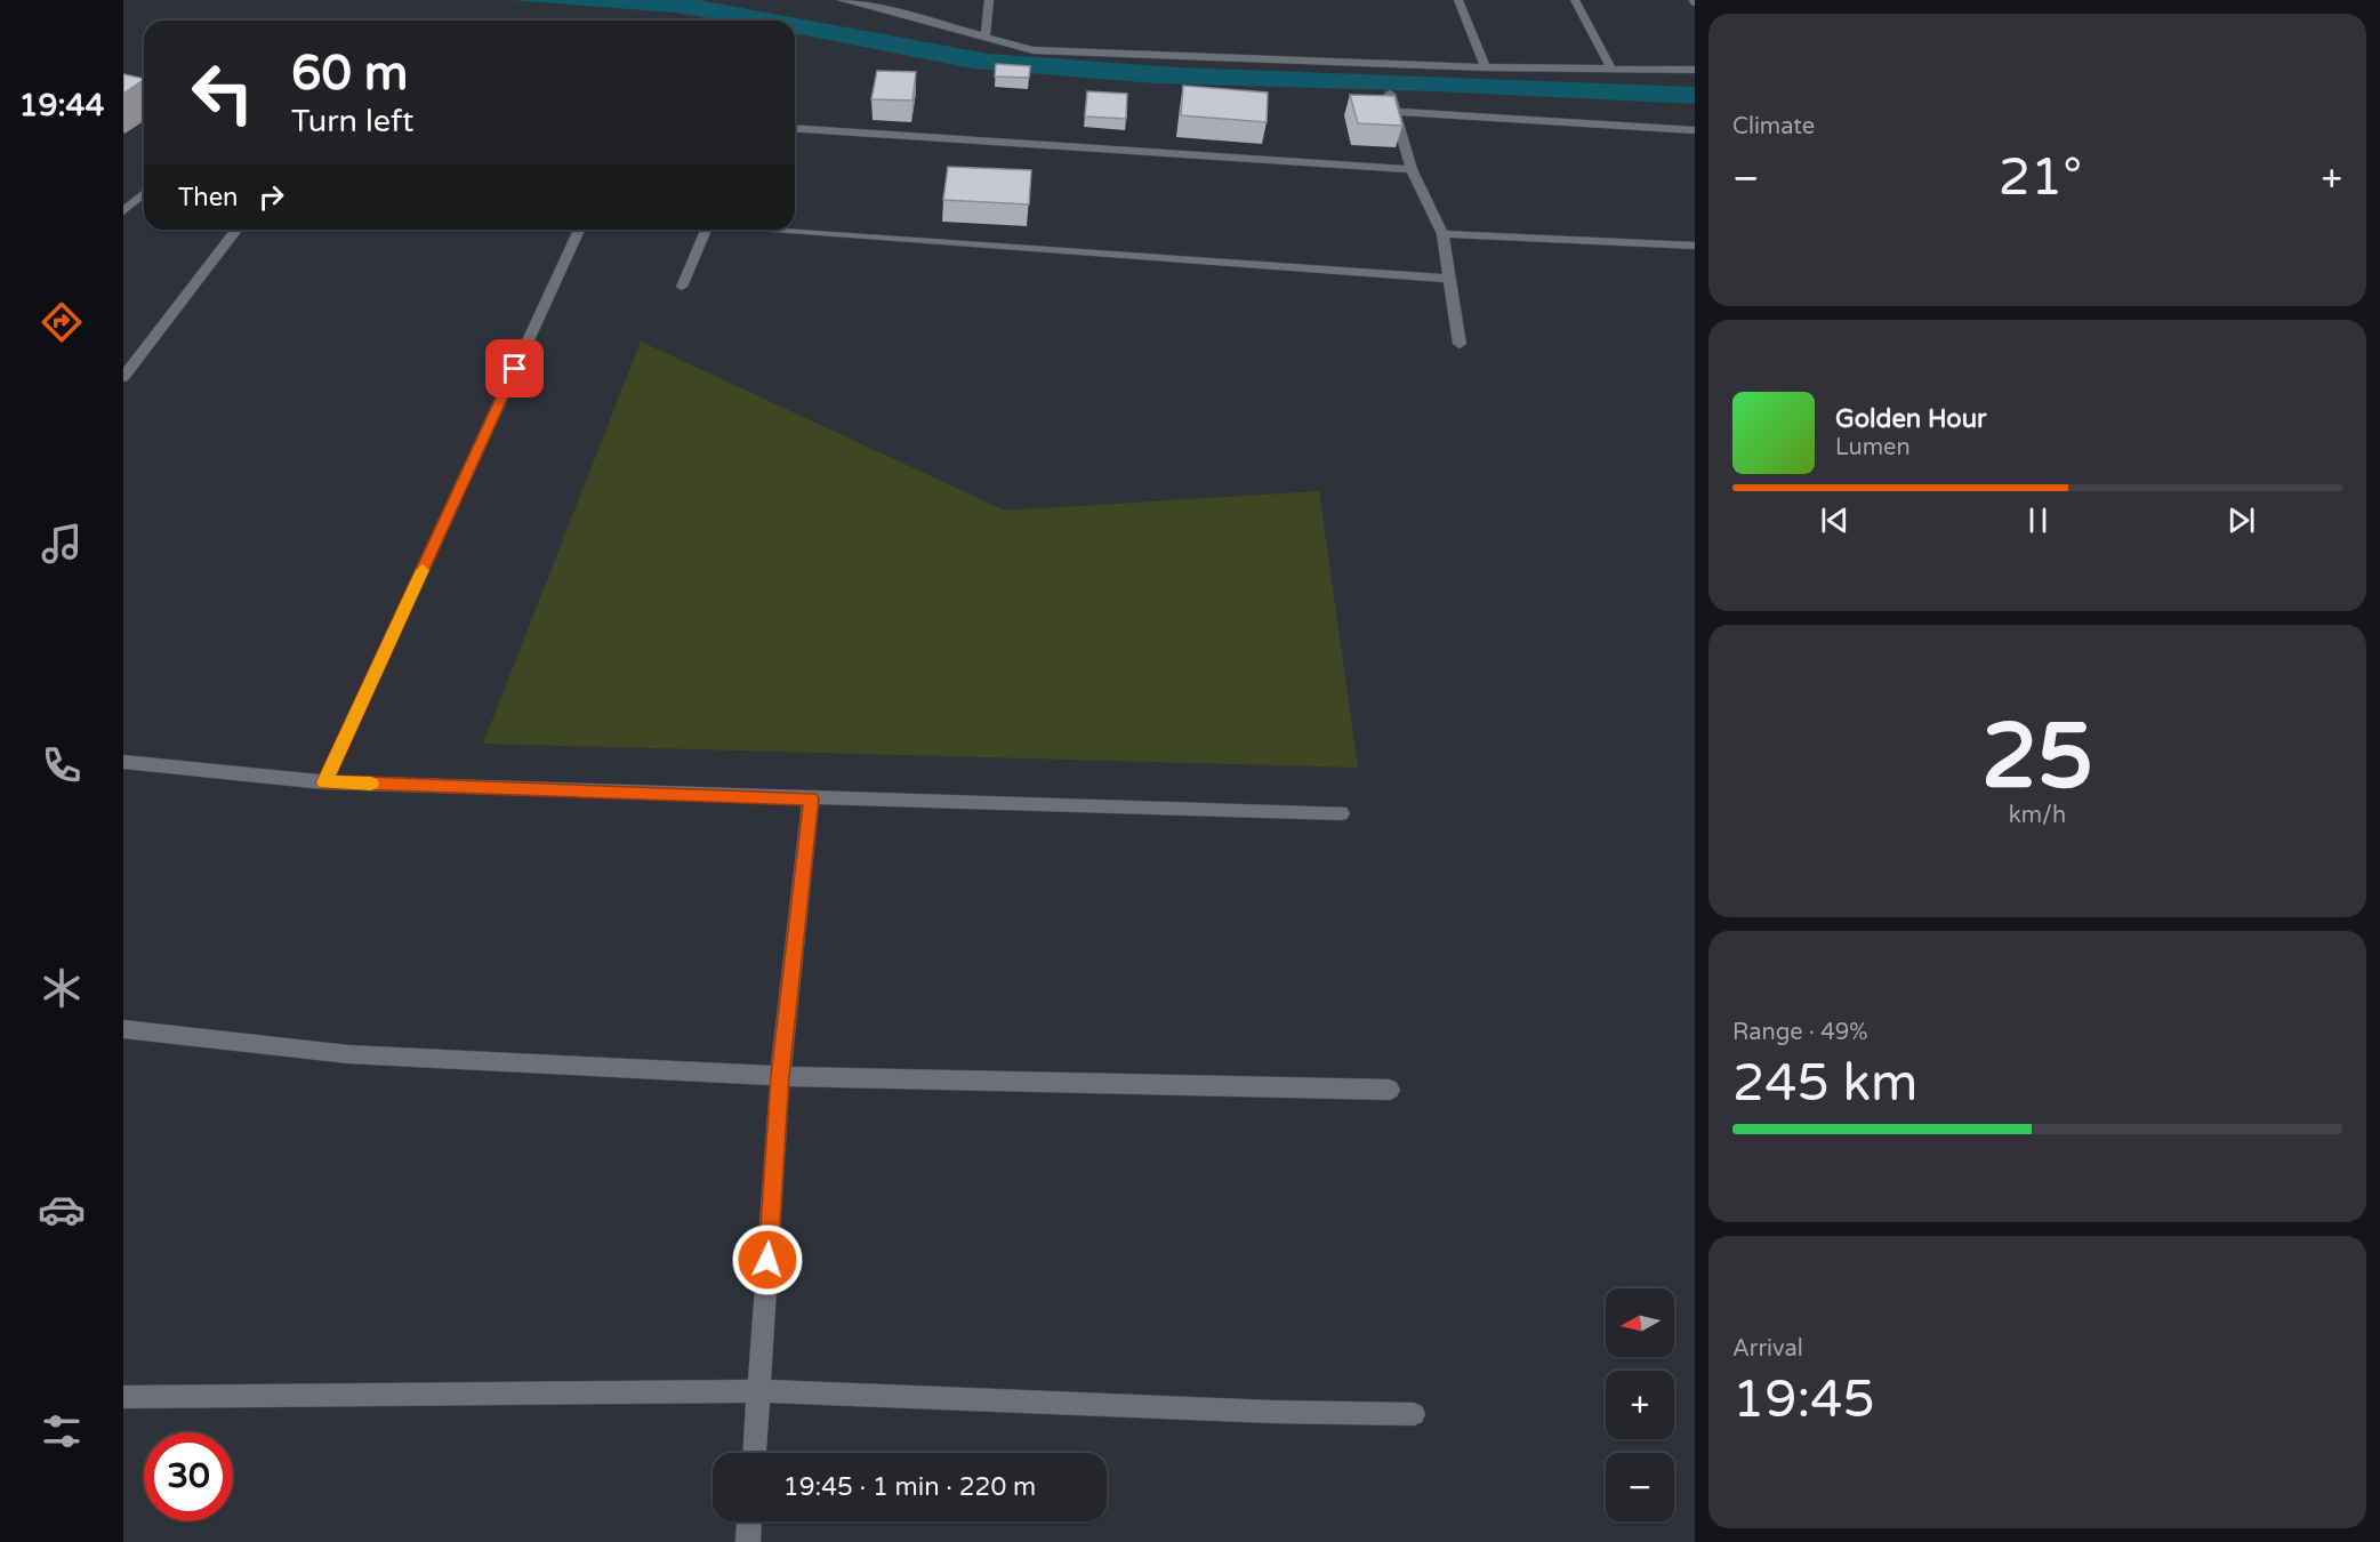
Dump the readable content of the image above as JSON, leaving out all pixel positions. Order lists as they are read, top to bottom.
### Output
{
  "north": "left",
  "page": {
    "tabs": "19:44",
    "tile": [
      "Climate",
      ["25", "km/h"],
      ["Range · 49%", "245 km"],
      ["Arrival", "19:45"]
    ],
    "turn": ["60 m", "Turn left"],
    "heat": ["−", "21°", "+"],
    "then": "Then",
    "song": ["Golden Hour", "Lumen"],
    "map_buttons": ["+", "−"],
    "limit": "30",
    "trip": "19:45 · 1 min · 220 m"
  }
}
